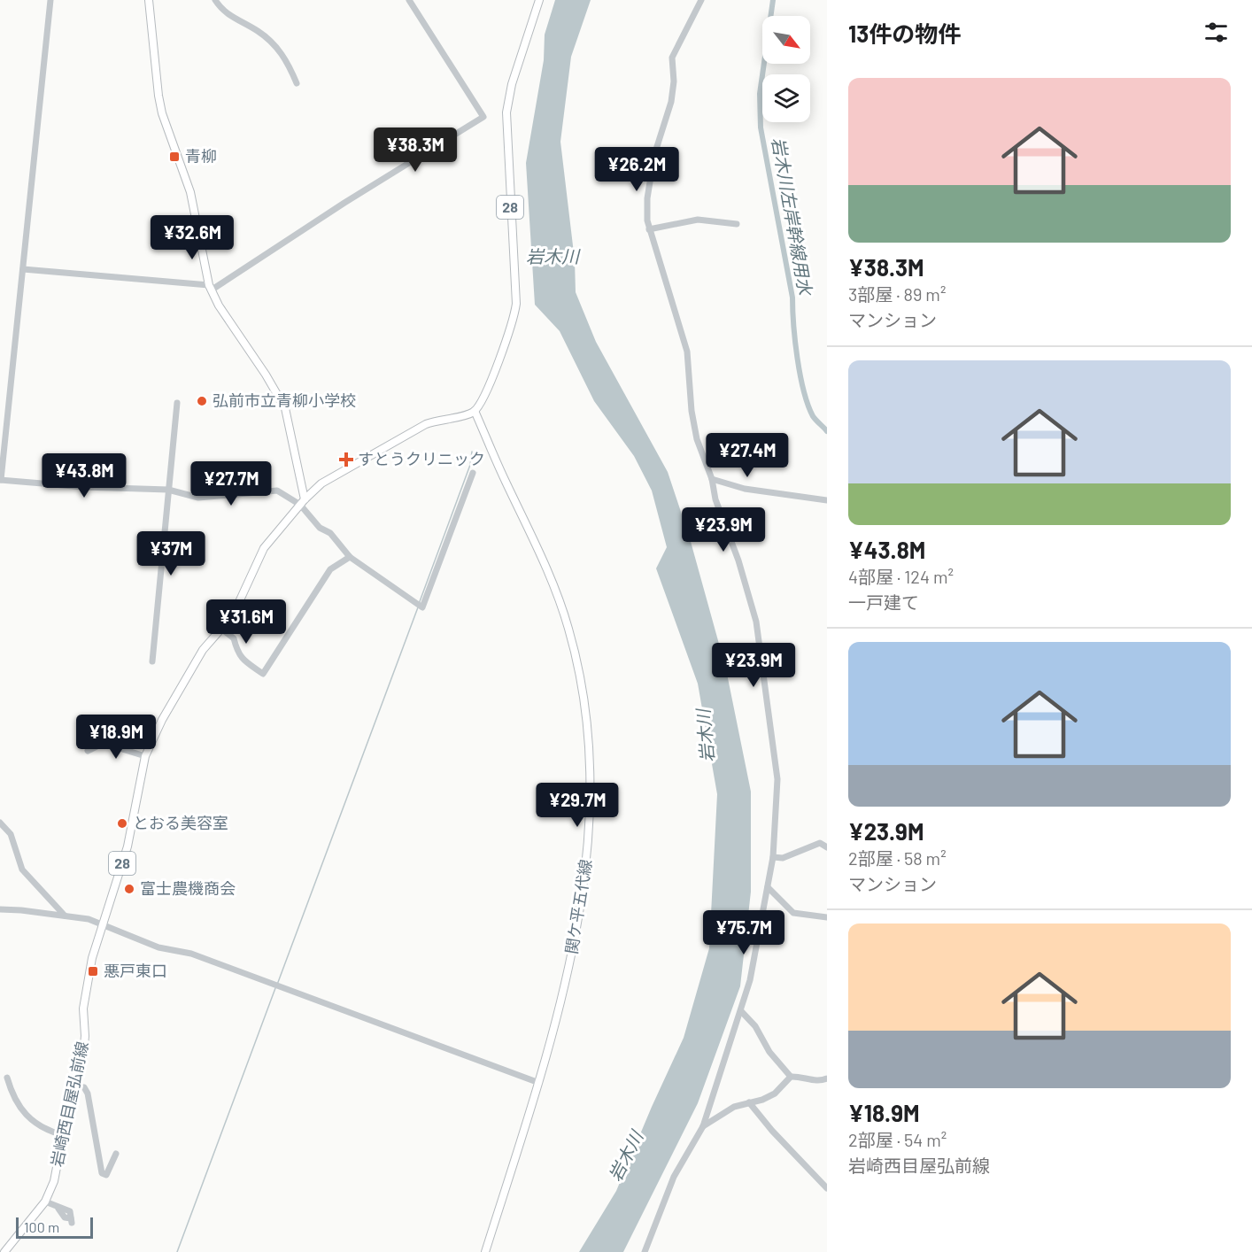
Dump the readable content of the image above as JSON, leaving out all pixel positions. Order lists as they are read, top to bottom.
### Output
{
  "streets": {
    "main road": ["28", "関ケ平五代線", "岩崎西目屋弘前線"]
  },
  "crossings": [
    ["28", "関ケ平五代線"],
    ["28", "岩崎西目屋弘前線"],
    ["関ケ平五代線", "岩崎西目屋弘前線"]
  ],
  "water": ["岩木川左岸幹線用水", "岩木川"],
  "places": {
    "transit": ["青柳", "悪戸東口"],
    "other": ["弘前市立青柳小学校", "とおる美容室", "富士農機商会"],
    "health": ["すとうクリニック"]
  },
  "scale_bar": "100 m",
  "north": "bottom right",
  "page": {
    "heading": "13件の物件",
    "list": [
      {
        "name": "¥38.3M",
        "note": "3部屋 · 89 m² · マンション"
      },
      {
        "name": "¥43.8M",
        "note": "4部屋 · 124 m² · 一戸建て"
      },
      {
        "name": "¥23.9M",
        "note": "2部屋 · 58 m² · マンション"
      },
      {
        "name": "¥18.9M",
        "note": "2部屋 · 54 m² · 岩崎西目屋弘前線"
      }
    ],
    "price": [
      "¥38.3M",
      "¥26.2M",
      "¥32.6M",
      "¥27.4M",
      "¥43.8M",
      "¥27.7M",
      "¥23.9M",
      "¥37M",
      "¥31.6M",
      "¥23.9M",
      "¥18.9M",
      "¥29.7M",
      "¥75.7M"
    ],
    "scale": "100 m"
  }
}
